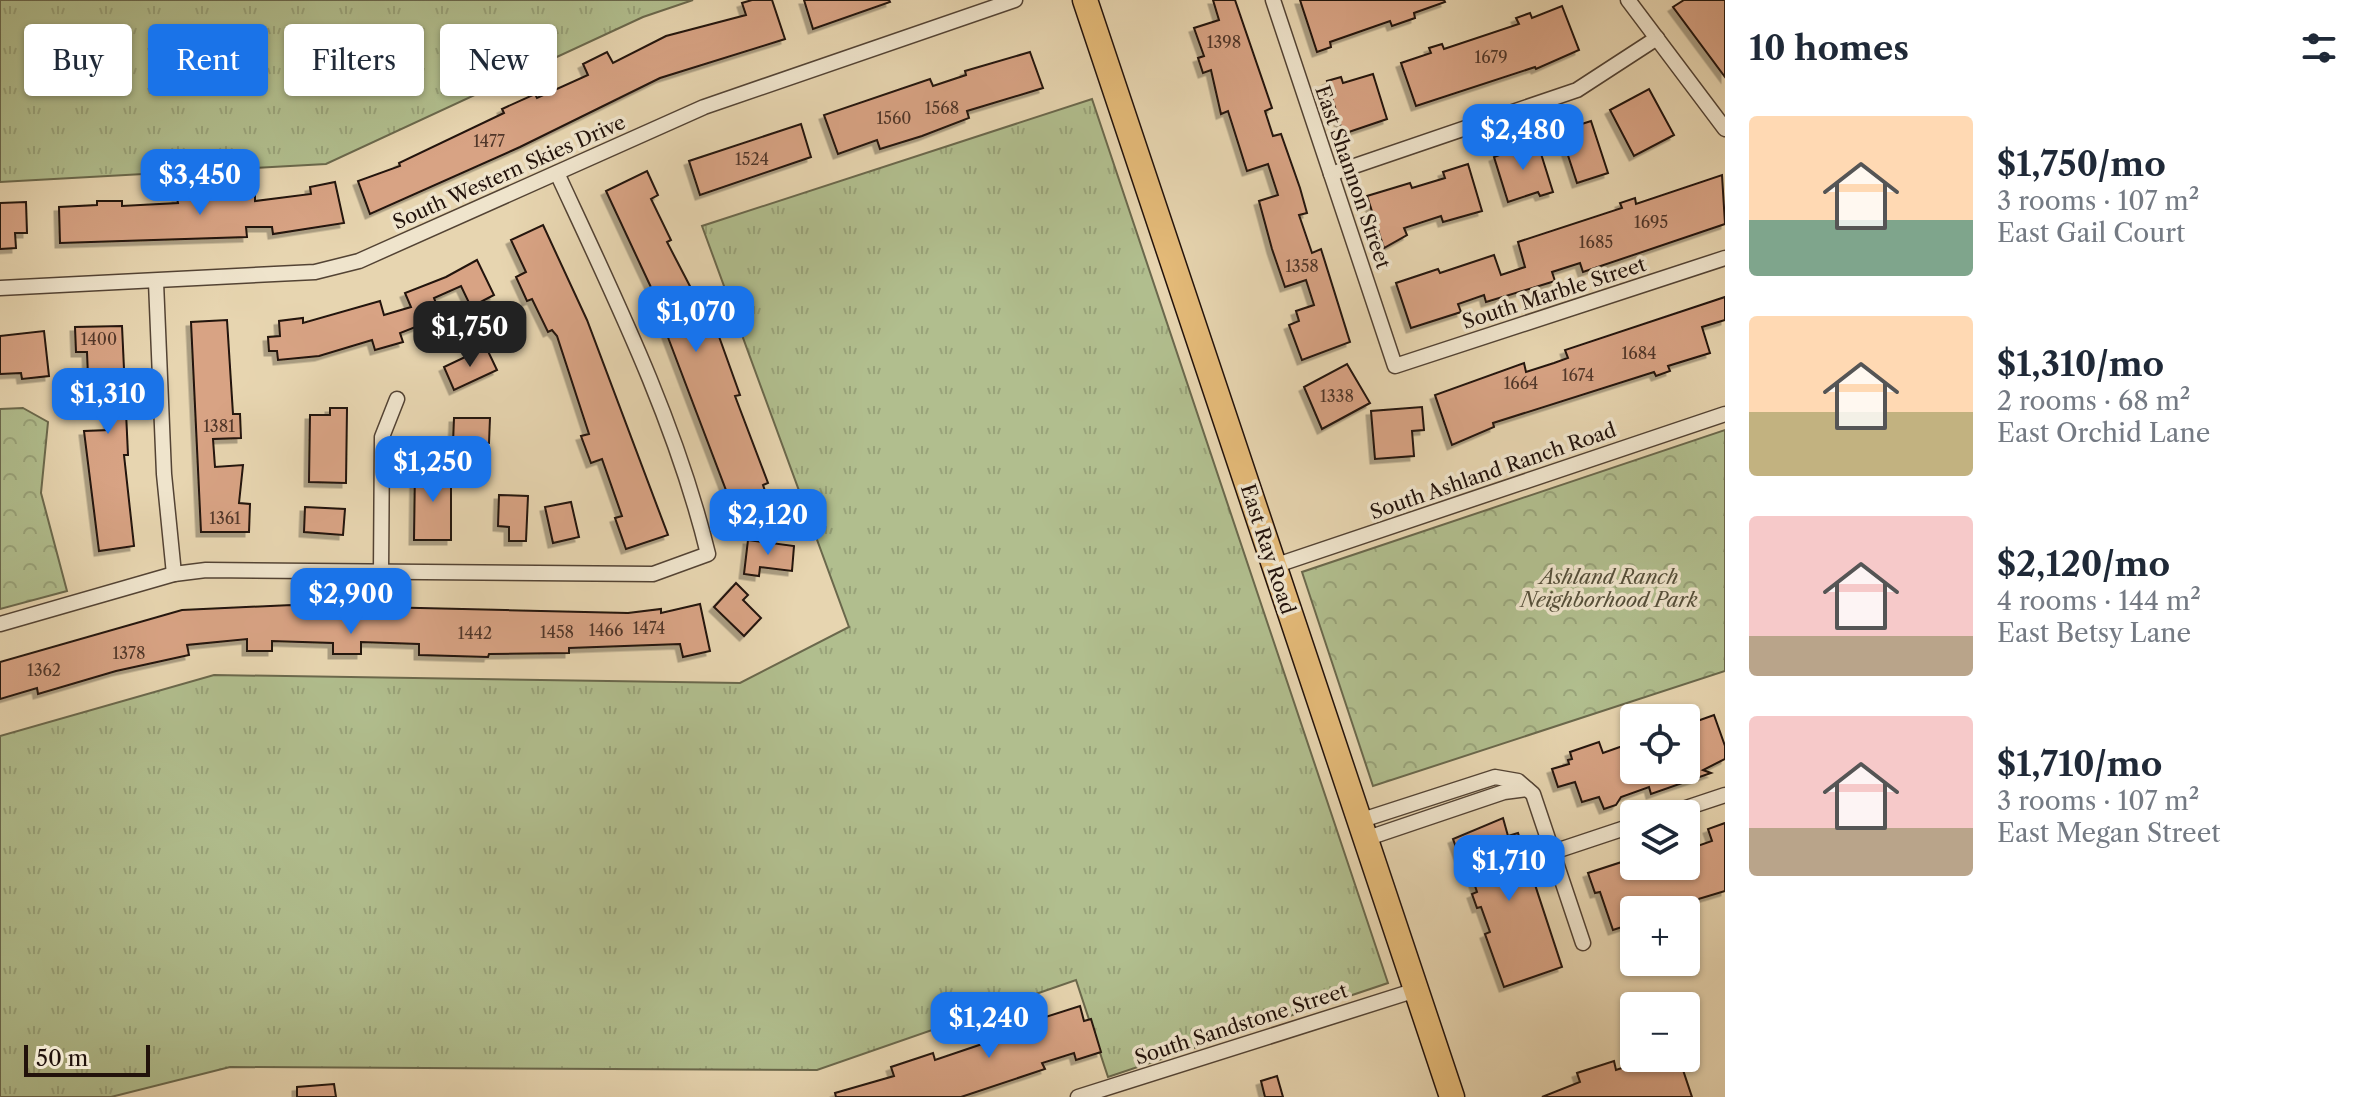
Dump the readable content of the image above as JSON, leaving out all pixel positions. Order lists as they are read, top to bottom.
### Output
{
  "streets": {
    "main road": ["East Ray Road"],
    "street": [
      "South Western Skies Drive",
      "East Shannon Street",
      "South Marble Street",
      "South Ashland Ranch Road",
      "South Sandstone Street"
    ]
  },
  "crossings": [
    ["East Shannon Street", "South Marble Street"],
    ["South Ashland Ranch Road", "East Ray Road"],
    ["East Ray Road", "South Sandstone Street"]
  ],
  "parks": ["Ashland Ranch Neighborhood Park"],
  "house_numbers": [
    "1398",
    "1679",
    "1568",
    "1560",
    "1477",
    "1524",
    "1695",
    "1685",
    "1358",
    "1400",
    "1684",
    "1674",
    "1664",
    "1338",
    "1381",
    "1361",
    "1474",
    "1466",
    "1458",
    "1442",
    "1378",
    "1362"
  ],
  "scale_bar": "50 m",
  "page": {
    "heading": "10 homes",
    "chip": [
      "Buy",
      "Rent",
      "Filters",
      "New"
    ],
    "list": [
      {
        "name": "$1,750/mo",
        "note": "3 rooms · 107 m² · East Gail Court"
      },
      {
        "name": "$1,310/mo",
        "note": "2 rooms · 68 m² · East Orchid Lane"
      },
      {
        "name": "$2,120/mo",
        "note": "4 rooms · 144 m² · East Betsy Lane"
      },
      {
        "name": "$1,710/mo",
        "note": "3 rooms · 107 m² · East Megan Street"
      }
    ],
    "price": [
      "$2,480",
      "$3,450",
      "$1,070",
      "$1,750",
      "$1,310",
      "$1,250",
      "$2,120",
      "$2,900",
      "$1,710",
      "$1,240"
    ],
    "map_buttons": ["+", "−"],
    "scale": "50 m"
  }
}
